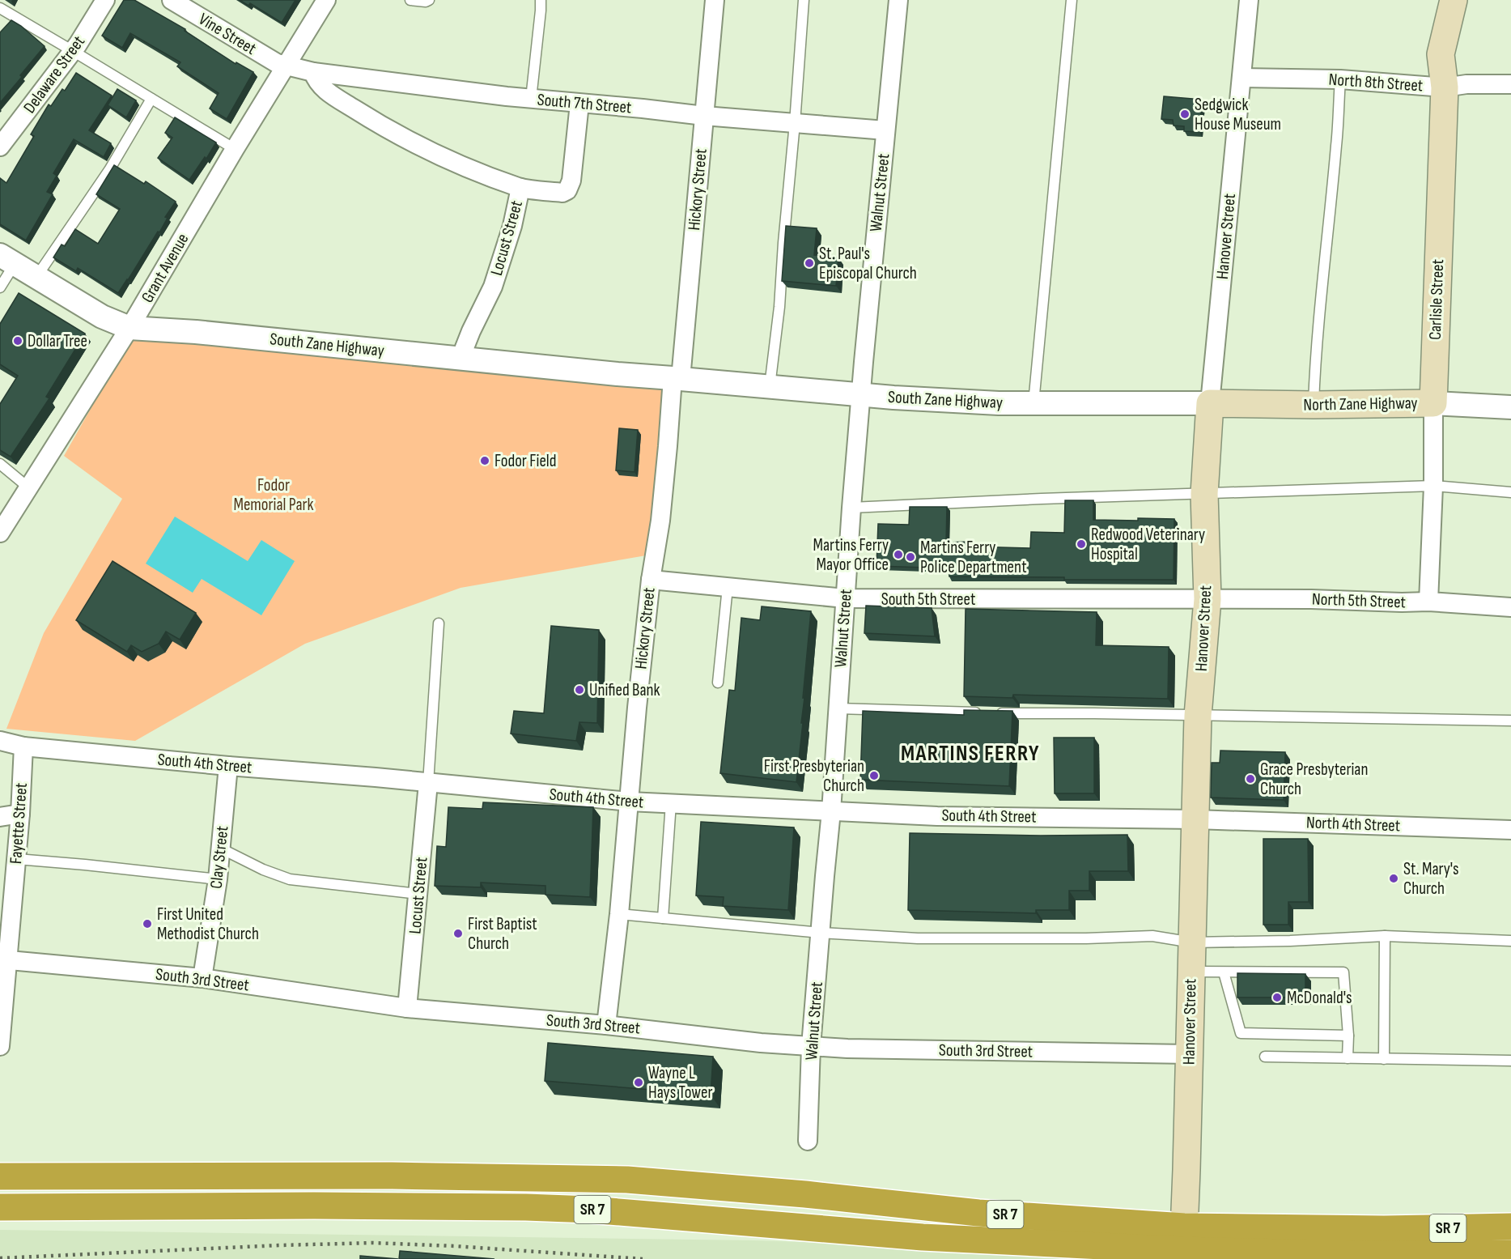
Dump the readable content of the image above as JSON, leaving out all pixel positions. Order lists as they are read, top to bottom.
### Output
{
  "streets": {
    "highway": ["SR 7"],
    "main road": ["Hanover Street", "Carlisle Street", "North Zane Highway"],
    "street": [
      "Vine Street",
      "Delaware Street",
      "North 8th Street",
      "South 7th Street",
      "Hickory Street",
      "Walnut Street",
      "Locust Street",
      "Grant Avenue",
      "South Zane Highway",
      "South 5th Street",
      "North 5th Street",
      "South 4th Street",
      "Fayette Street",
      "North 4th Street",
      "Clay Street",
      "South 3rd Street"
    ]
  },
  "crossings": [
    ["Vine Street", "South 7th Street"],
    ["Vine Street", "Grant Avenue"],
    ["North 8th Street", "Hanover Street"],
    ["North 8th Street", "Carlisle Street"],
    ["South 7th Street", "Hickory Street"],
    ["South 7th Street", "Walnut Street"],
    ["South 7th Street", "Locust Street"],
    ["South 7th Street", "Grant Avenue"],
    ["Hickory Street", "South Zane Highway"],
    ["Hickory Street", "South 5th Street"],
    ["Hickory Street", "South 4th Street"],
    ["Hickory Street", "South 3rd Street"],
    ["Walnut Street", "South Zane Highway"],
    ["Walnut Street", "South 5th Street"],
    ["Walnut Street", "South 4th Street"],
    ["Walnut Street", "South 3rd Street"],
    ["Hanover Street", "South Zane Highway"],
    ["Hanover Street", "North Zane Highway"],
    ["Hanover Street", "South 5th Street"],
    ["Hanover Street", "North 5th Street"],
    ["Hanover Street", "South 4th Street"],
    ["Hanover Street", "North 4th Street"],
    ["Hanover Street", "South 3rd Street"],
    ["Hanover Street", "SR 7"],
    ["Locust Street", "South Zane Highway"],
    ["Locust Street", "South 4th Street"],
    ["Locust Street", "South 3rd Street"],
    ["Grant Avenue", "South Zane Highway"],
    ["Carlisle Street", "North Zane Highway"],
    ["Carlisle Street", "North 5th Street"],
    ["South Zane Highway", "North Zane Highway"],
    ["South 5th Street", "North 5th Street"],
    ["South 4th Street", "Fayette Street"],
    ["South 4th Street", "North 4th Street"],
    ["South 4th Street", "Clay Street"],
    ["Fayette Street", "South 3rd Street"],
    ["Clay Street", "South 3rd Street"]
  ],
  "districts": ["MARTINS FERRY"],
  "parks": ["Fodor Memorial Park"],
  "places": [
    "Sedgwick House Museum",
    "St. Paul's Episcopal Church",
    "Dollar Tree",
    "Fodor Field",
    "Redwood Veterinary Hospital",
    "Martins Ferry Mayor Office",
    "Martins Ferry Police Department",
    "Unified Bank",
    "First Presbyterian Church",
    "Grace Presbyterian Church",
    "St. Mary's Church",
    "First United Methodist Church",
    "First Baptist Church",
    "McDonald's",
    "Wayne L Hays Tower"
  ]
}
